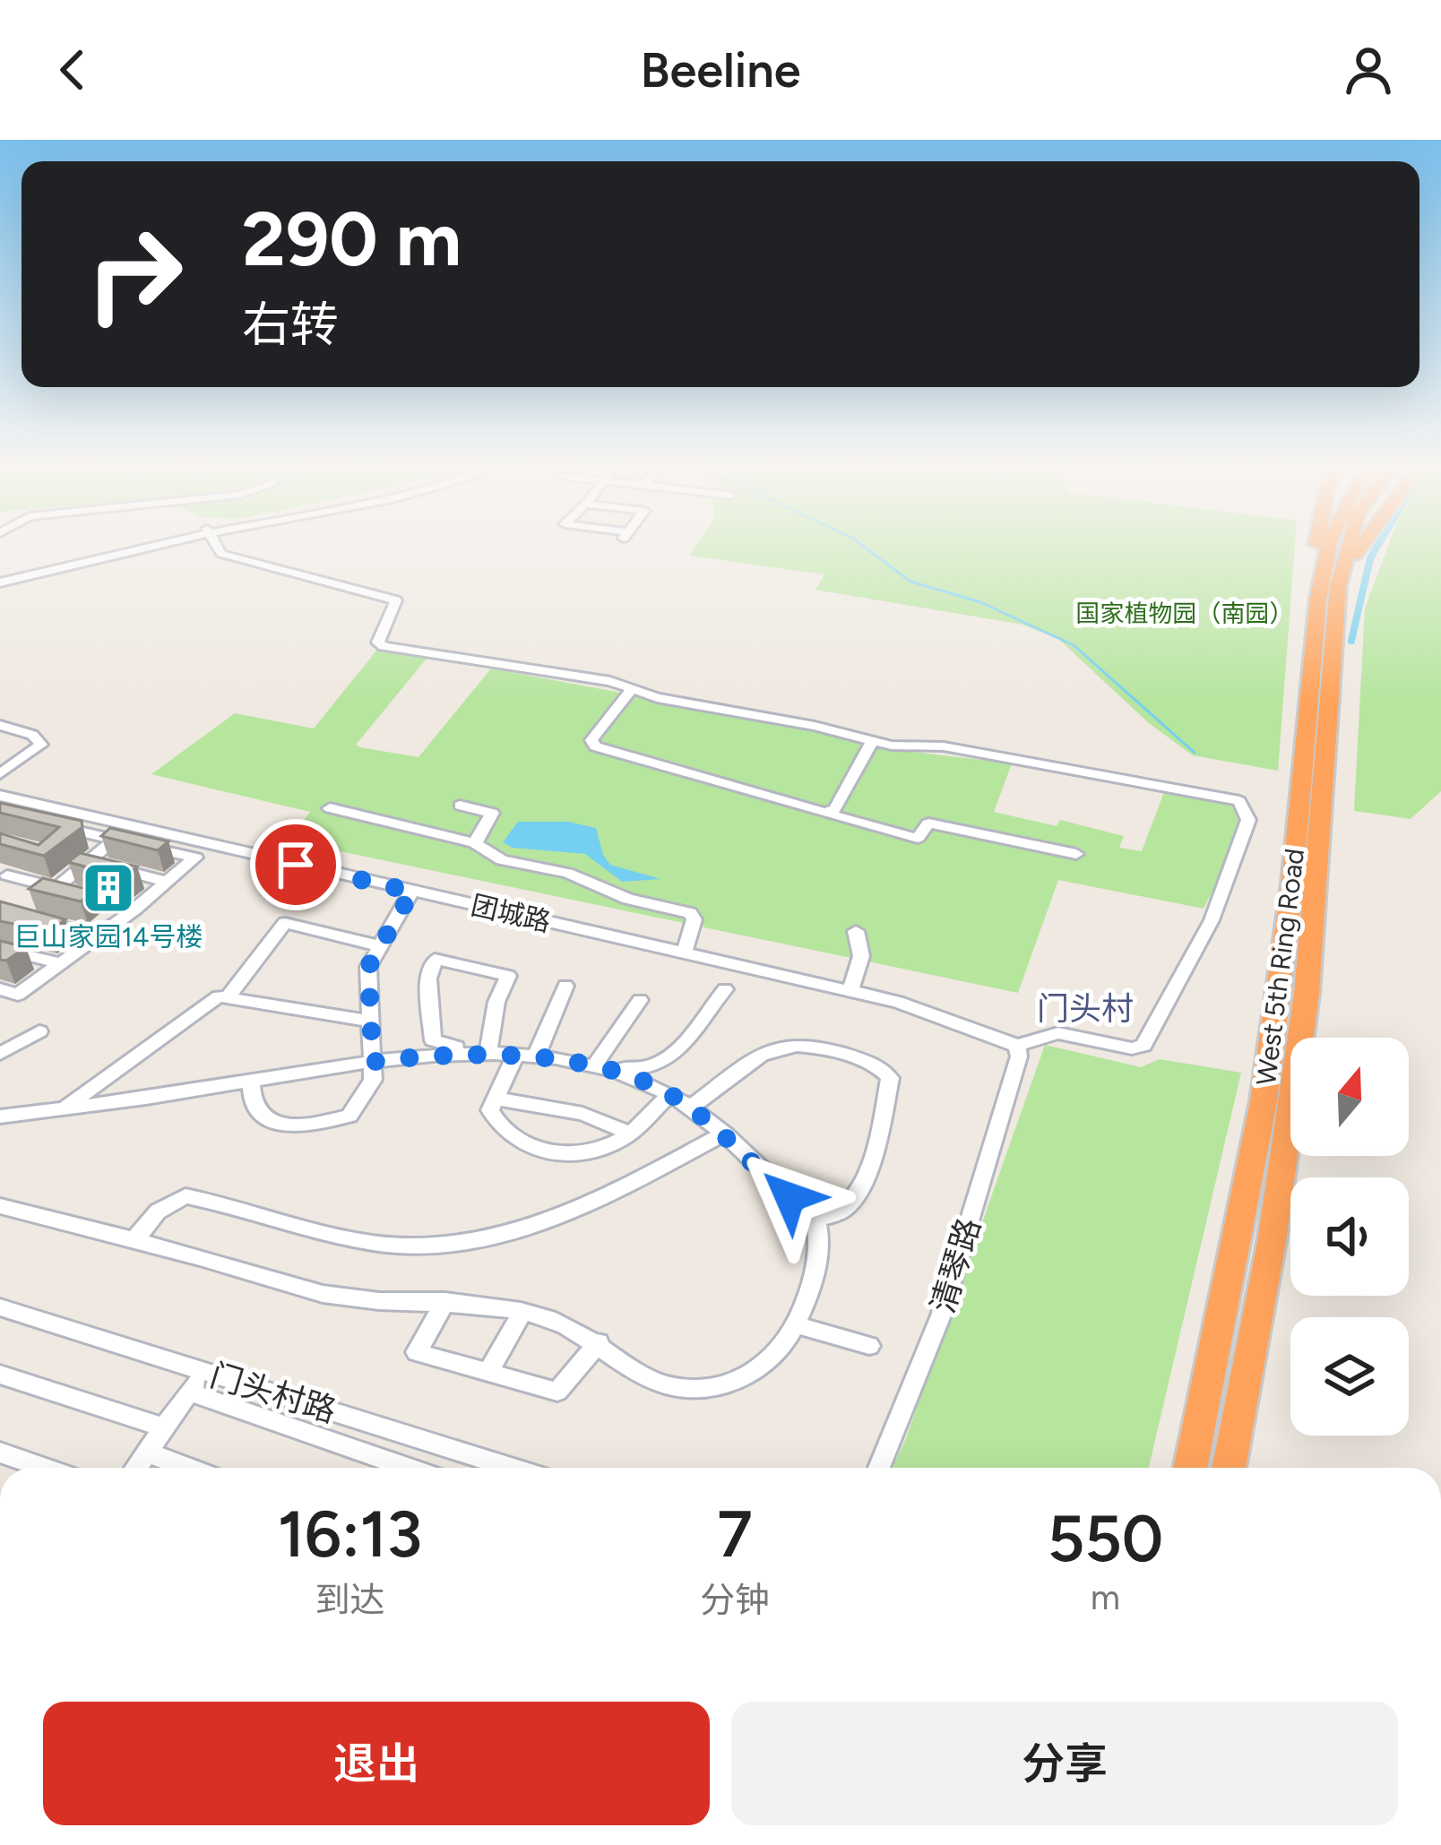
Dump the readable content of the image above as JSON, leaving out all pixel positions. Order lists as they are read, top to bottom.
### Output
{
  "streets": {
    "highway": ["West 5th Ring Road"],
    "street": ["团城路", "清琴路", "门头村路"]
  },
  "crossings": [
    ["团城路", "清琴路"]
  ],
  "districts": ["门头村"],
  "parks": ["国家植物园（南园）"],
  "places": {
    "building": ["巨山家园14号楼"]
  },
  "north": "top",
  "page": {
    "header": "Beeline",
    "turn": ["290 m", "右转"],
    "eta": [
      "16:13",
      "到达",
      "7",
      "分钟",
      "550",
      "m"
    ],
    "buttons": ["退出", "分享"]
  }
}
